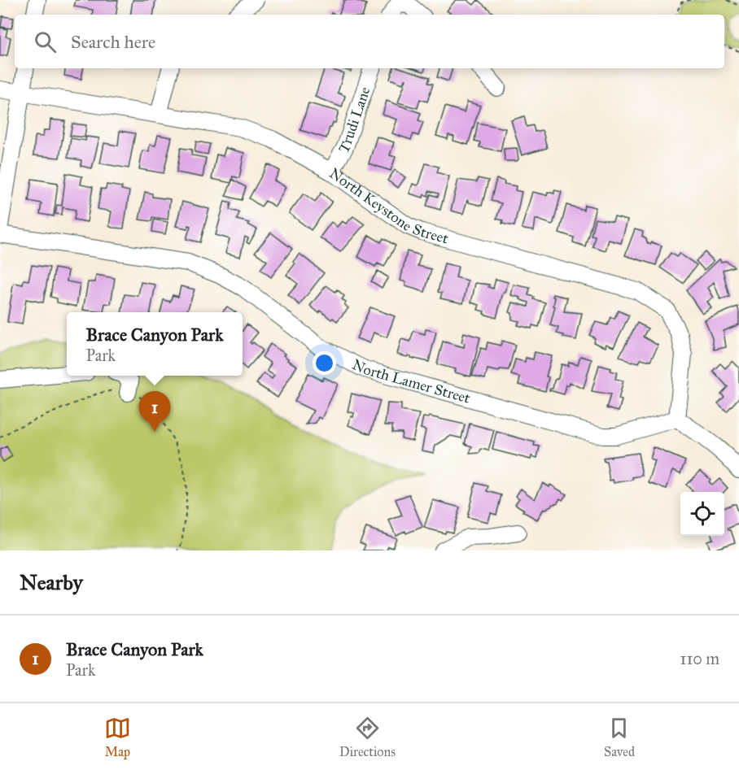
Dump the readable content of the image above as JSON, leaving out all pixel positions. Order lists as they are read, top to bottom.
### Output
{
  "streets": {
    "street": ["Trudi Lane", "North Keystone Street", "North Lamer Street"]
  },
  "crossings": [
    ["Trudi Lane", "North Keystone Street"],
    ["North Keystone Street", "North Lamer Street"]
  ],
  "page": {
    "search": "Search here",
    "popup": ["Brace Canyon Park", "Park"],
    "pins": "1",
    "heading": "Nearby",
    "list": [
      {
        "mark": "1",
        "name": "Brace Canyon Park",
        "note": "Park",
        "value": "110 m"
      }
    ],
    "nav": ["Map", "Directions", "Saved"]
  }
}
